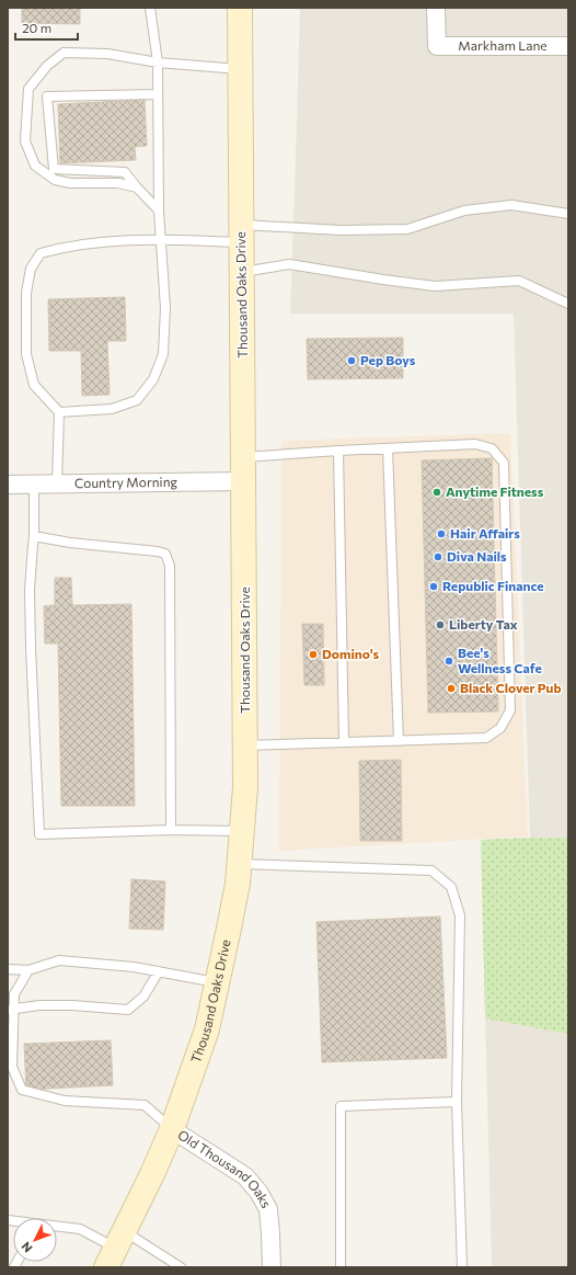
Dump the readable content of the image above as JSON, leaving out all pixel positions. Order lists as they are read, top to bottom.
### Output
{
  "streets": {
    "main road": ["Thousand Oaks Drive"],
    "street": ["Markham Lane", "Country Morning", "Old Thousand Oaks"]
  },
  "crossings": [
    ["Thousand Oaks Drive", "Country Morning"],
    ["Thousand Oaks Drive", "Old Thousand Oaks"]
  ],
  "places": [
    "Pep Boys",
    "Anytime Fitness",
    "Hair Affairs",
    "Diva Nails",
    "Republic Finance",
    "Liberty Tax",
    "Domino's",
    "Bee's Wellness Cafe",
    "Black Clover Pub"
  ],
  "scale_bar": "20 m",
  "north": "bottom left"
}
